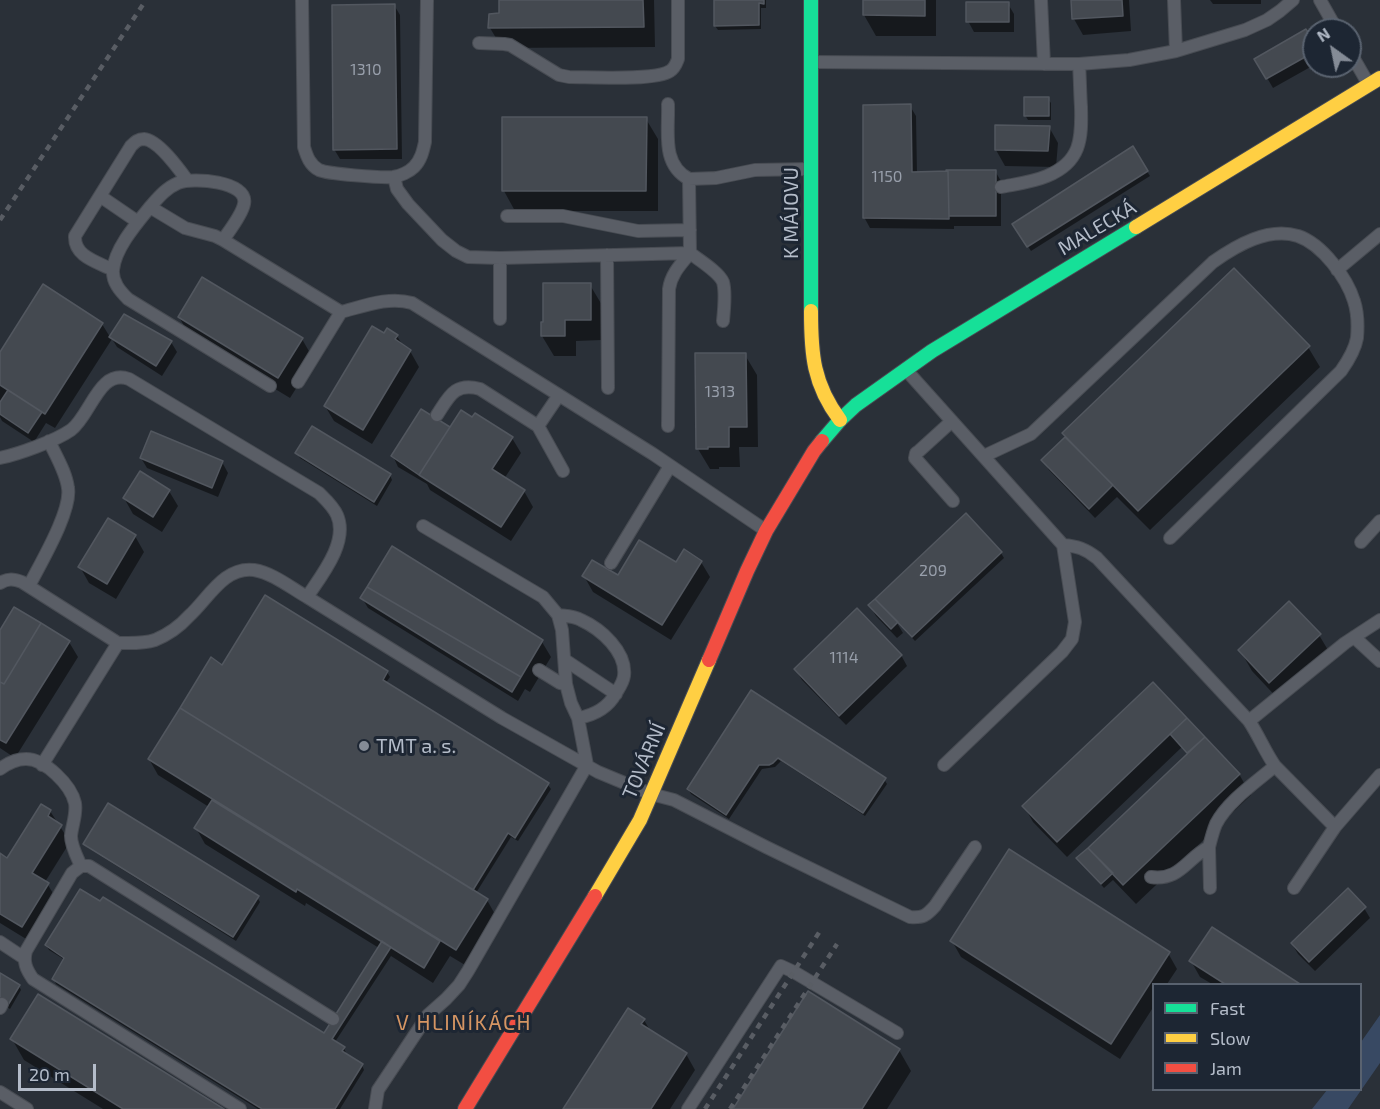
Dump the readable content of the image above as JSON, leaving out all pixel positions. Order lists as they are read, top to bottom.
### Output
{
  "streets": {
    "street": ["K MÁJOVU", "MALECKÁ", "TOVÁRNÍ"]
  },
  "crossings": [
    ["K MÁJOVU", "MALECKÁ"],
    ["K MÁJOVU", "TOVÁRNÍ"],
    ["MALECKÁ", "TOVÁRNÍ"]
  ],
  "districts": ["V HLINÍKÁCH"],
  "places": ["TMT a. s."],
  "house_numbers": [
    "1310",
    "1150",
    "1313",
    "209",
    "1114"
  ],
  "legend": ["Fast", "Slow", "Jam"],
  "scale_bar": "20 m",
  "north": "top left"
}
